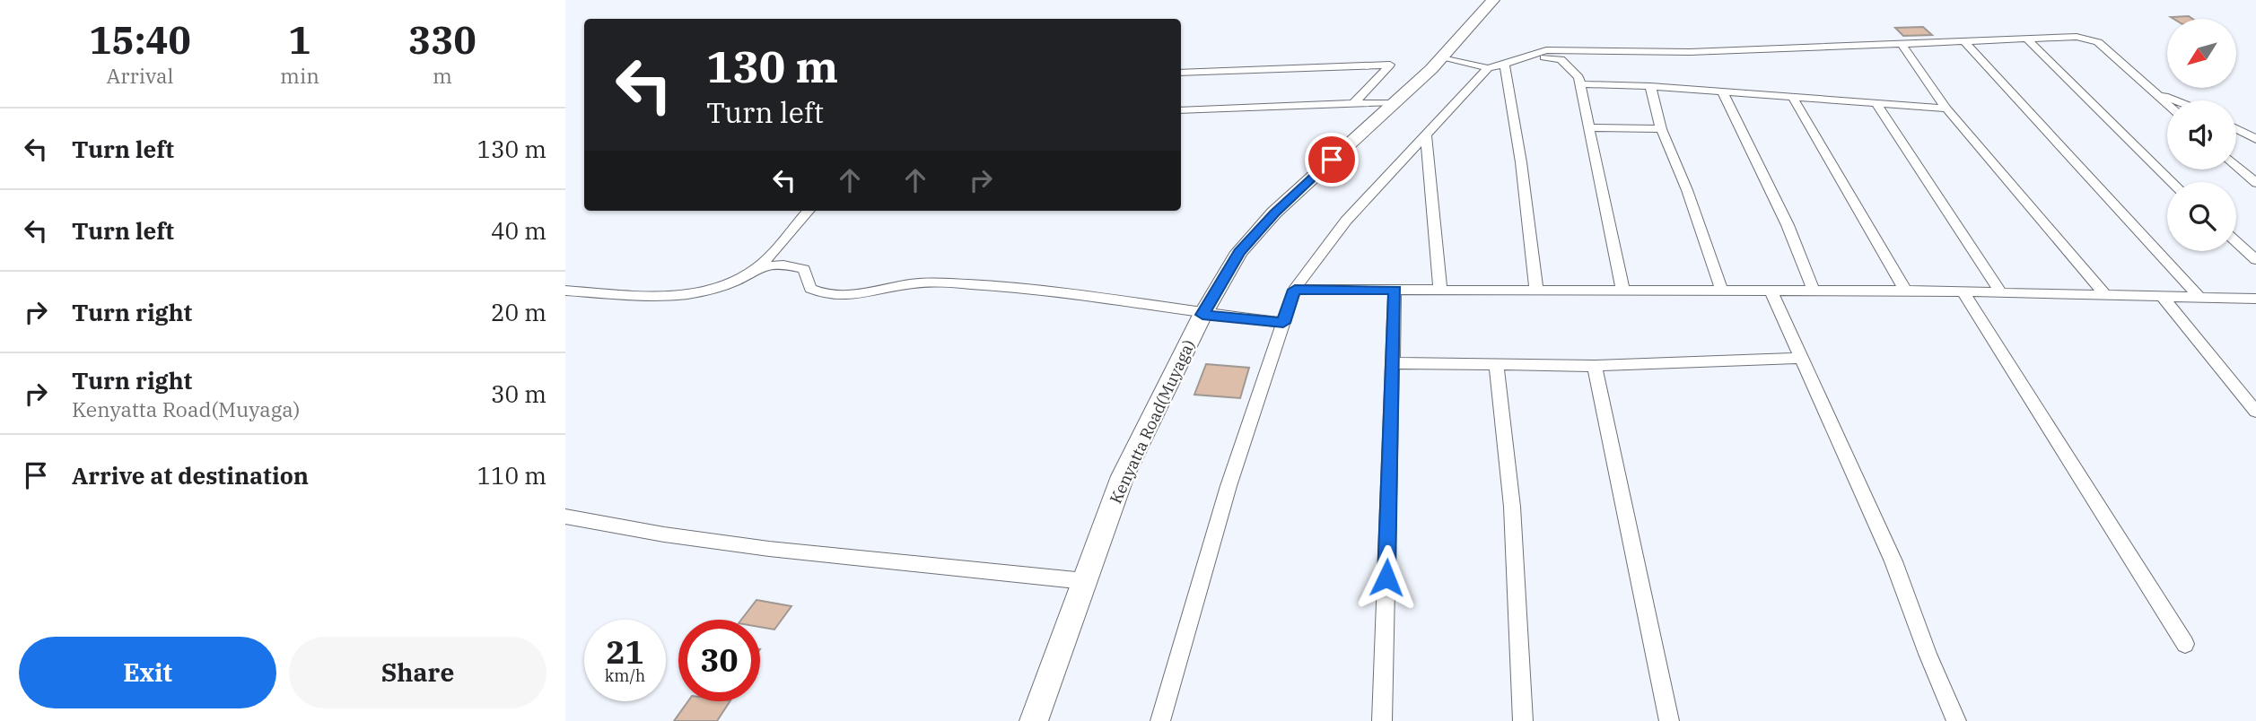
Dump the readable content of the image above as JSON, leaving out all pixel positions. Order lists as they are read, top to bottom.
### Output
{
  "streets": {
    "main road": ["Kenyatta Road(Muyaga)"]
  },
  "north": "bottom left",
  "page": {
    "eta": [
      "15:40",
      "Arrival",
      "1",
      "min",
      "330",
      "m"
    ],
    "turn": ["130 m", "Turn left"],
    "list": [
      {
        "name": "Turn left",
        "value": "130 m"
      },
      {
        "name": "Turn left",
        "value": "40 m"
      },
      {
        "name": "Turn right",
        "value": "20 m"
      },
      {
        "name": "Turn right",
        "note": "Kenyatta Road(Muyaga)",
        "value": "30 m"
      },
      {
        "name": "Arrive at destination",
        "value": "110 m"
      }
    ],
    "speed": "21 km/h",
    "limit": "30",
    "buttons": ["Exit", "Share"]
  }
}
